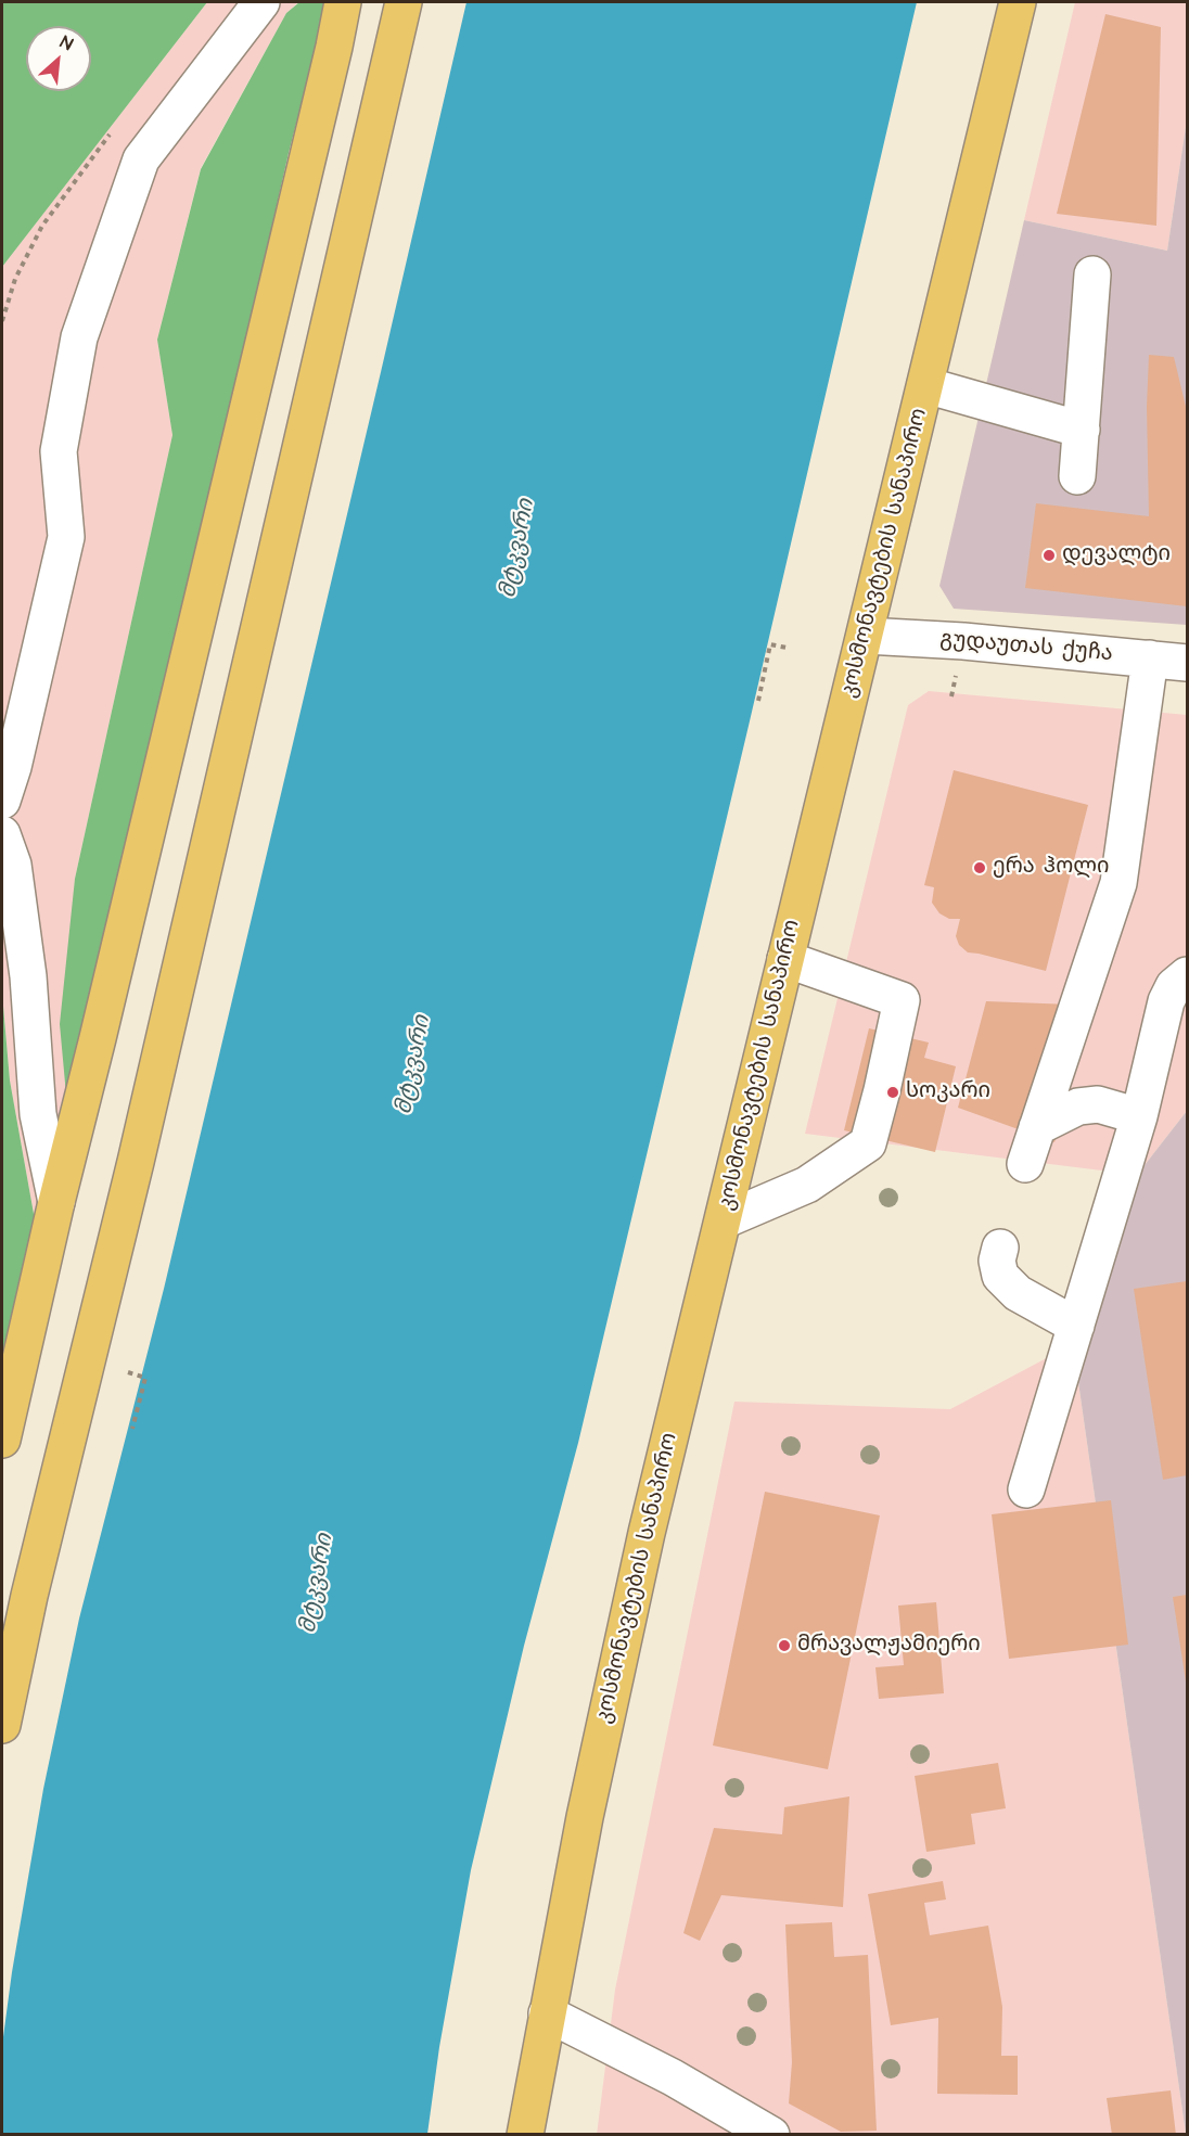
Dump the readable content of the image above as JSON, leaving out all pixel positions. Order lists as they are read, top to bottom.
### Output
{
  "streets": {
    "main road": ["კოსმონავტების სანაპირო"],
    "street": ["გუდაუთას ქუჩა"]
  },
  "crossings": [
    ["კოსმონავტების სანაპირო", "გუდაუთას ქუჩა"]
  ],
  "water": ["მტკვარი"],
  "places": [
    "დევალტი",
    "ერა ჰოლი",
    "სოკარი",
    "მრავალჟამიერი"
  ],
  "north": "top right"
}
